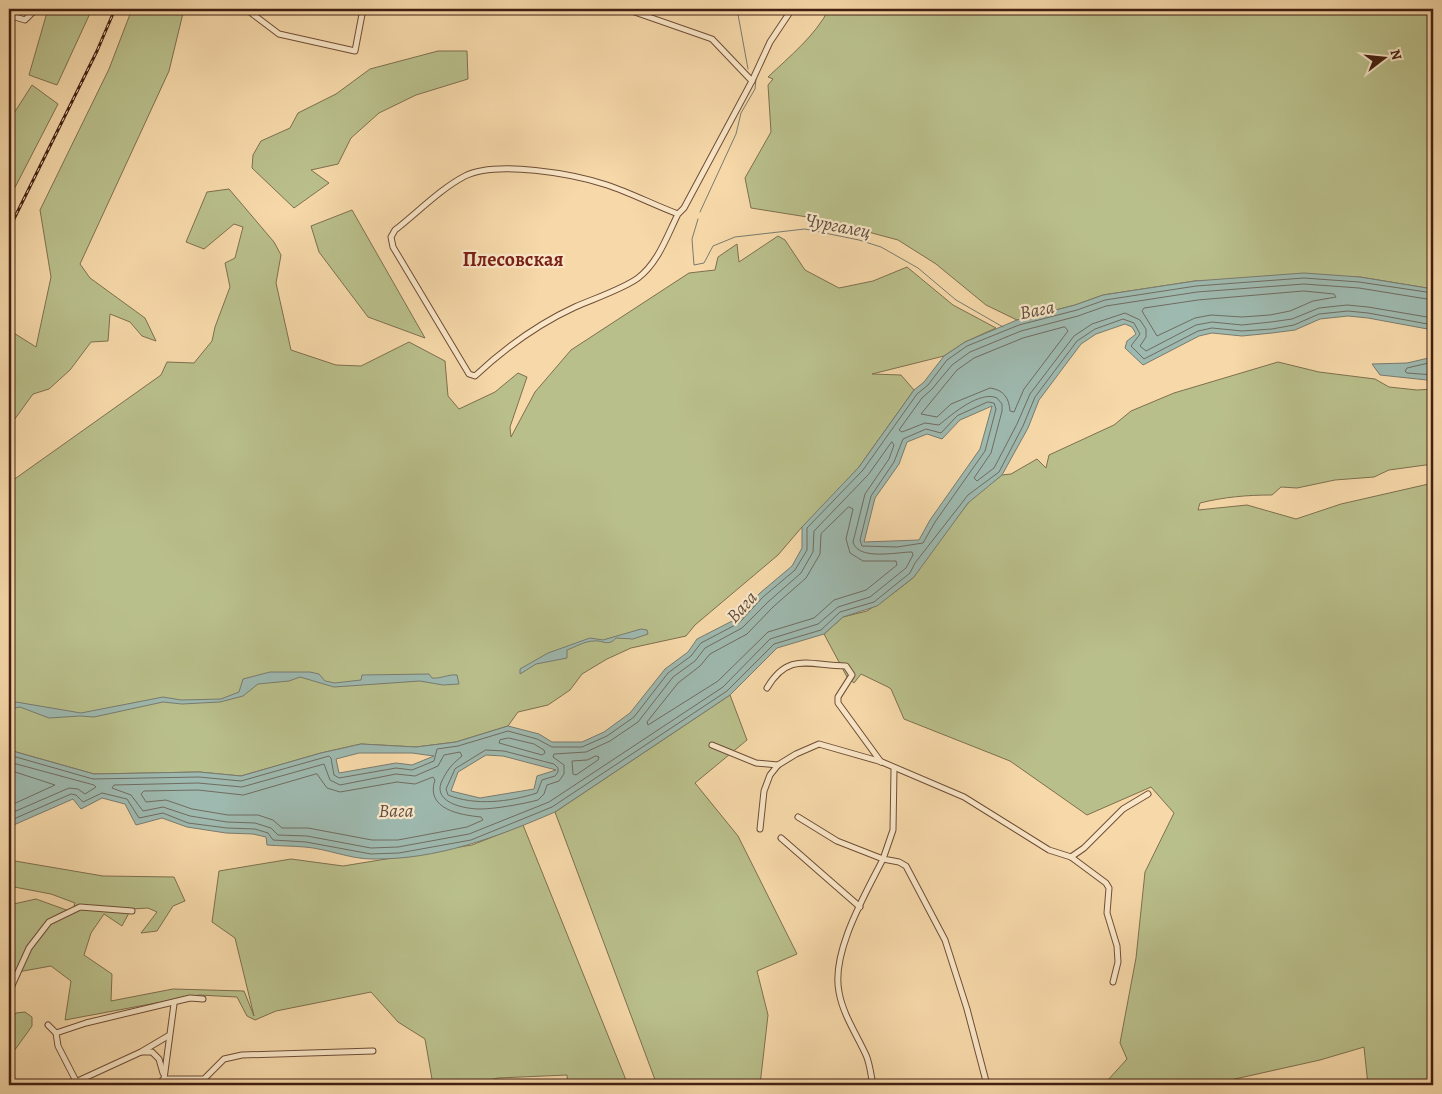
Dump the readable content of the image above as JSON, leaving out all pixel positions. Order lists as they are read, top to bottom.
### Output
{
  "districts": ["Плесовская"],
  "water": ["Чургалец", "Вага"],
  "north": "right"
}
